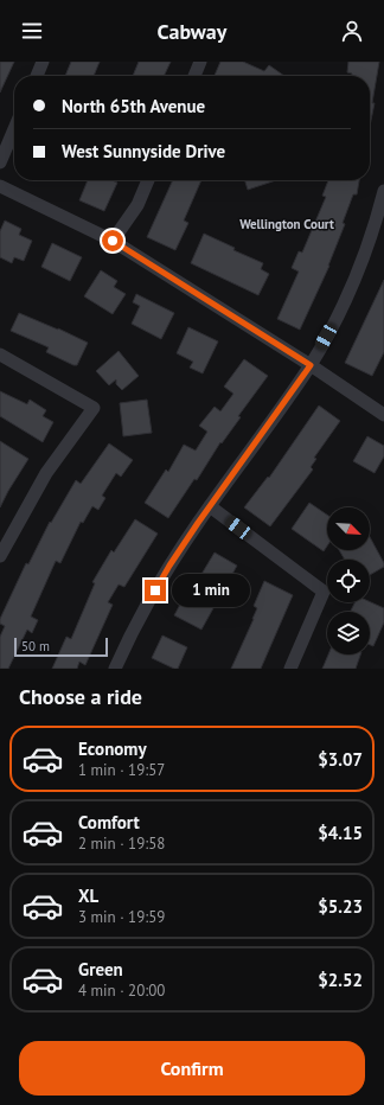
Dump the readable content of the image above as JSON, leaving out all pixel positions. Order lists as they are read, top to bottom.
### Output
{
  "districts": ["Wellington Court"],
  "scale_bar": "50 m",
  "north": "bottom right",
  "page": {
    "header": "Cabway",
    "banner": ["North 65th Avenue", "West Sunnyside Drive"],
    "bubble": "1 min",
    "scale": "50 m",
    "heading": "Choose a ride",
    "list": [
      {
        "name": "Economy",
        "note": "1 min · 19:57",
        "value": "$3.07"
      },
      {
        "name": "Comfort",
        "note": "2 min · 19:58",
        "value": "$4.15"
      },
      {
        "name": "XL",
        "note": "3 min · 19:59",
        "value": "$5.23"
      },
      {
        "name": "Green",
        "note": "4 min · 20:00",
        "value": "$2.52"
      }
    ],
    "buttons": "Confirm"
  }
}
